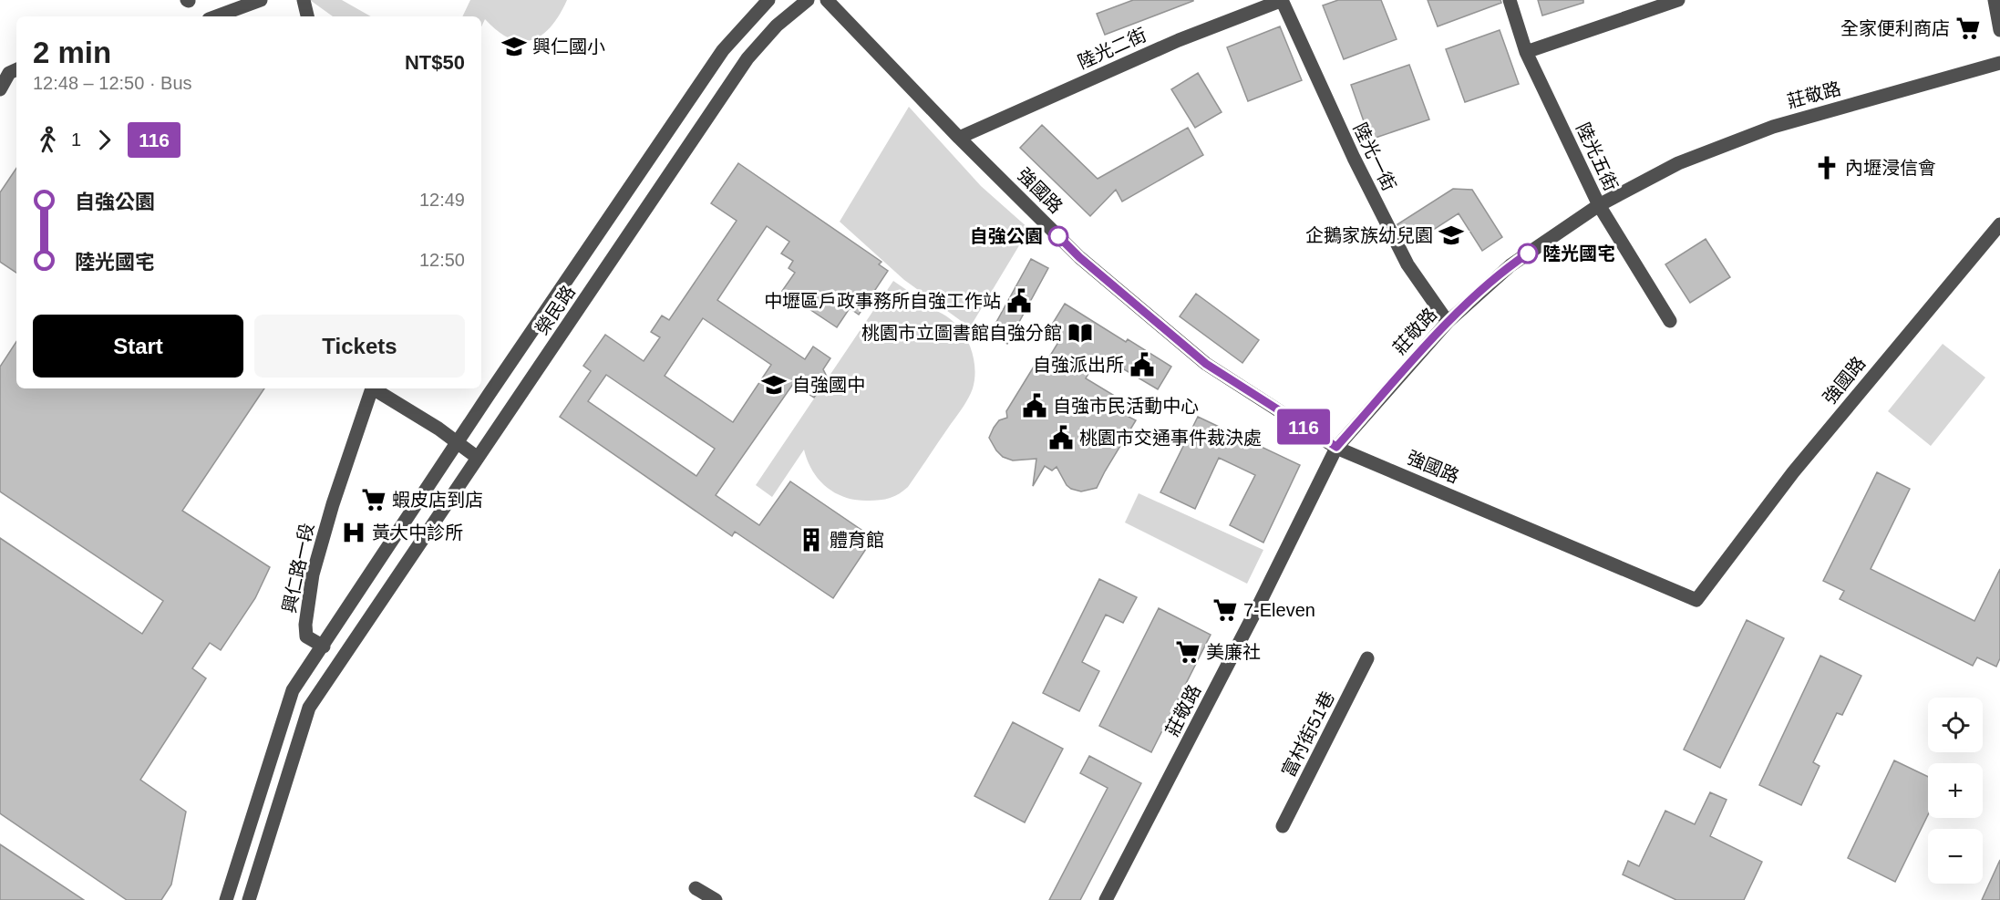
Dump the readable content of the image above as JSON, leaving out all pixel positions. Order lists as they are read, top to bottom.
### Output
{
  "streets": {
    "street": [
      "陸光二街",
      "莊敬路",
      "陸光一街",
      "陸光五街",
      "強國路",
      "榮民路",
      "興仁路一段",
      "富村街51巷"
    ]
  },
  "crossings": [
    ["陸光二街", "陸光一街"],
    ["陸光二街", "強國路"],
    ["莊敬路", "陸光一街"],
    ["莊敬路", "陸光五街"],
    ["莊敬路", "強國路"],
    ["榮民路", "興仁路一段"]
  ],
  "places": {
    "supermarket": [
      "全家便利商店",
      "蝦皮店到店",
      "7-Eleven",
      "美廉社"
    ],
    "school or university": ["興仁國小", "企鵝家族幼兒園", "自強國中"],
    "church": ["內壢浸信會"],
    "other": ["自強公園", "陸光國宅"],
    "public building": [
      "中壢區戶政事務所自強工作站",
      "自強派出所",
      "自強市民活動中心",
      "桃園市交通事件裁決處"
    ],
    "library": ["桃園市立圖書館自強分館"],
    "hospital": ["黃大中診所"],
    "building": ["體育館"]
  },
  "lines": ["bus line 116"],
  "page": {
    "on_map": "116",
    "heading": ["2 min", "12:48 – 12:50 · Bus", "NT$50"],
    "legs": ["1", "116"],
    "list": [
      {
        "name": "自強公園",
        "value": "12:49"
      },
      {
        "name": "陸光國宅",
        "value": "12:50"
      }
    ],
    "buttons": ["Start", "Tickets"],
    "map_buttons": ["+", "−"]
  }
}
